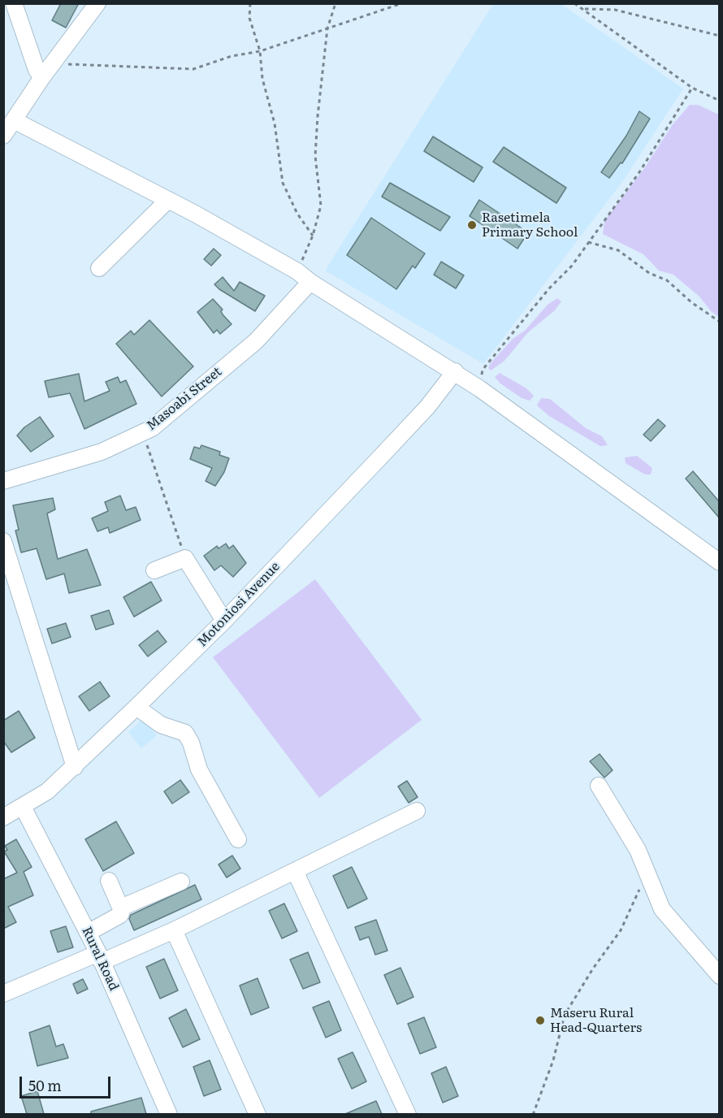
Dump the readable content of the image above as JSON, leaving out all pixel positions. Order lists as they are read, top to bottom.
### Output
{
  "streets": {
    "street": ["Masoabi Street", "Motoniosi Avenue", "Rural Road"]
  },
  "crossings": [
    ["Motoniosi Avenue", "Rural Road"]
  ],
  "places": ["Rasetimela Primary School", "Maseru Rural Head-Quarters"],
  "scale_bar": "50 m"
}
